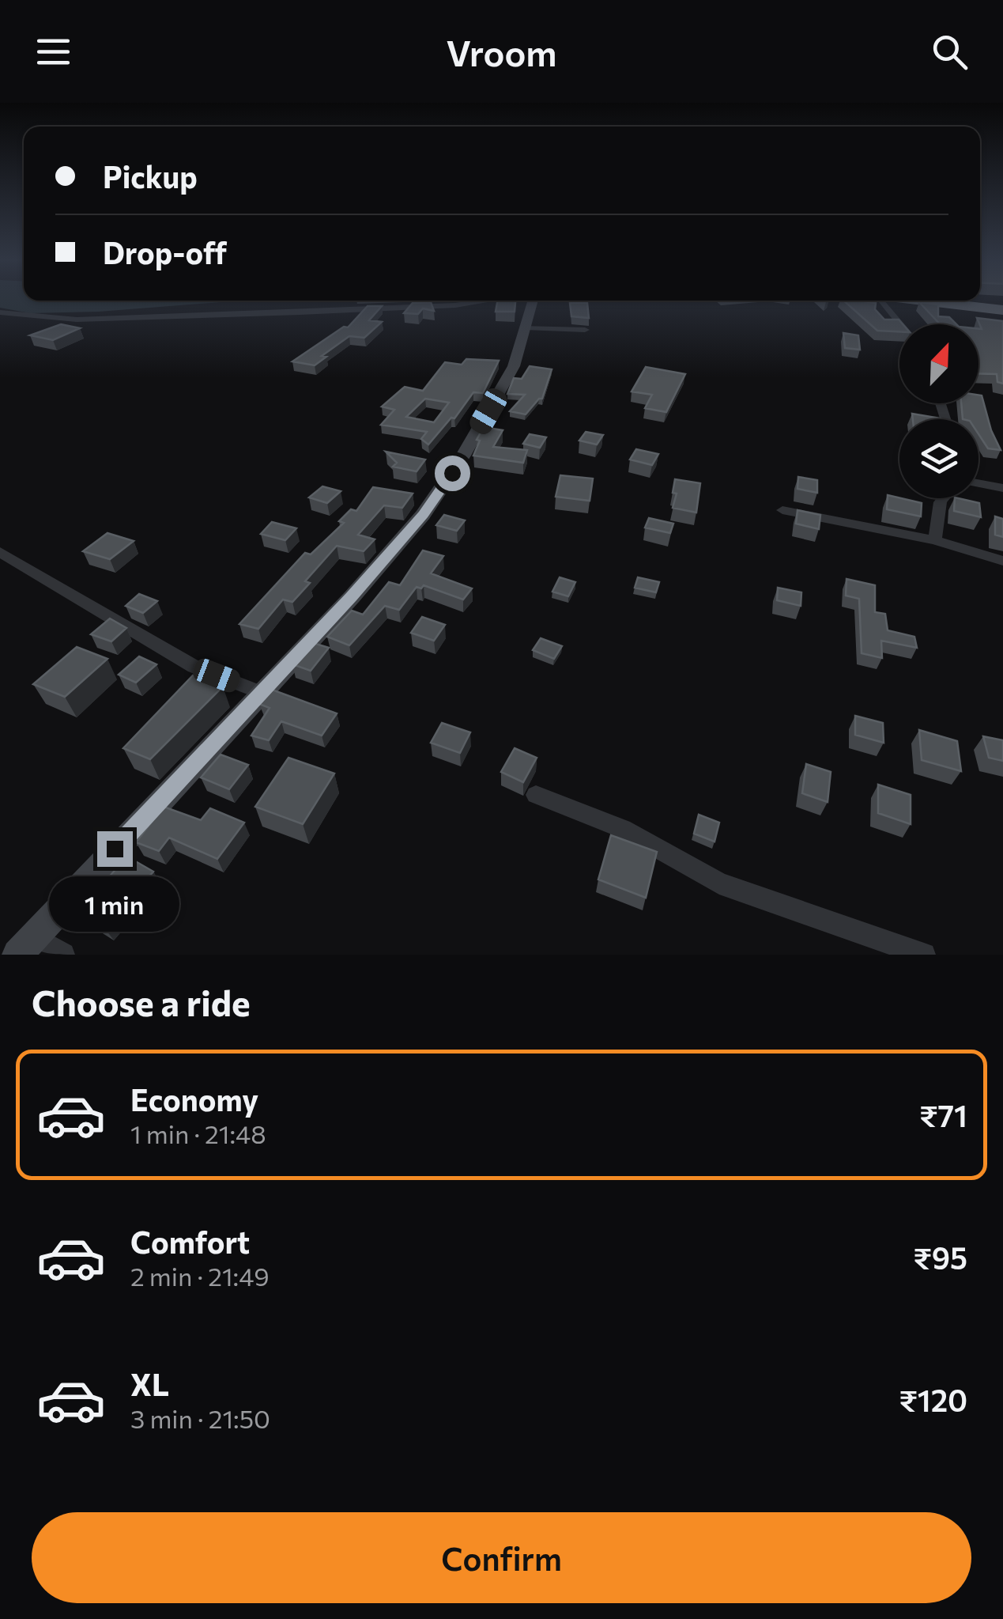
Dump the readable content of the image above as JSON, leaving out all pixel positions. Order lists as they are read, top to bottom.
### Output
{
  "north": "top right",
  "page": {
    "header": "Vroom",
    "banner": ["Pickup", "Drop-off"],
    "bubble": "1 min",
    "heading": "Choose a ride",
    "list": [
      {
        "name": "Economy",
        "note": "1 min · 21:48",
        "value": "₹71"
      },
      {
        "name": "Comfort",
        "note": "2 min · 21:49",
        "value": "₹95"
      },
      {
        "name": "XL",
        "note": "3 min · 21:50",
        "value": "₹120"
      }
    ],
    "buttons": "Confirm"
  }
}
